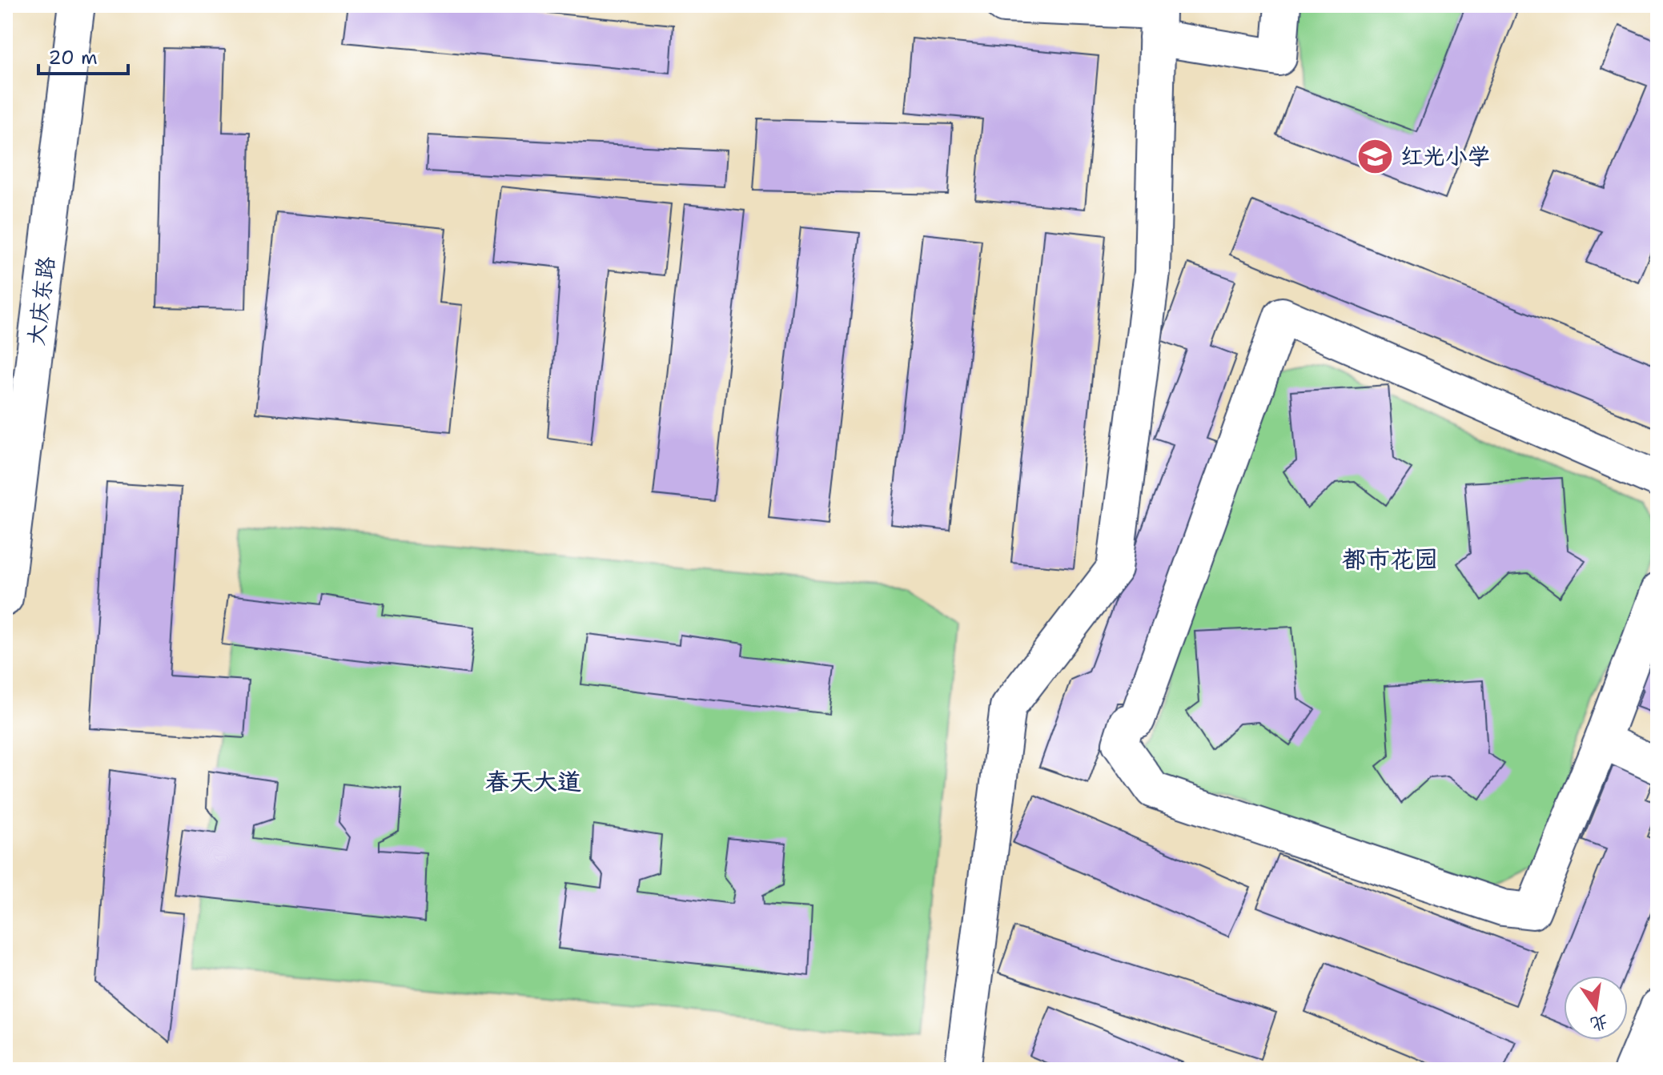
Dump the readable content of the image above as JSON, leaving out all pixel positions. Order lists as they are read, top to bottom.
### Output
{
  "streets": {
    "street": ["大庆东路"]
  },
  "districts": ["都市花园", "春天大道"],
  "places": {
    "school or university": ["红光小学"]
  },
  "scale_bar": "20 m",
  "north": "bottom"
}
